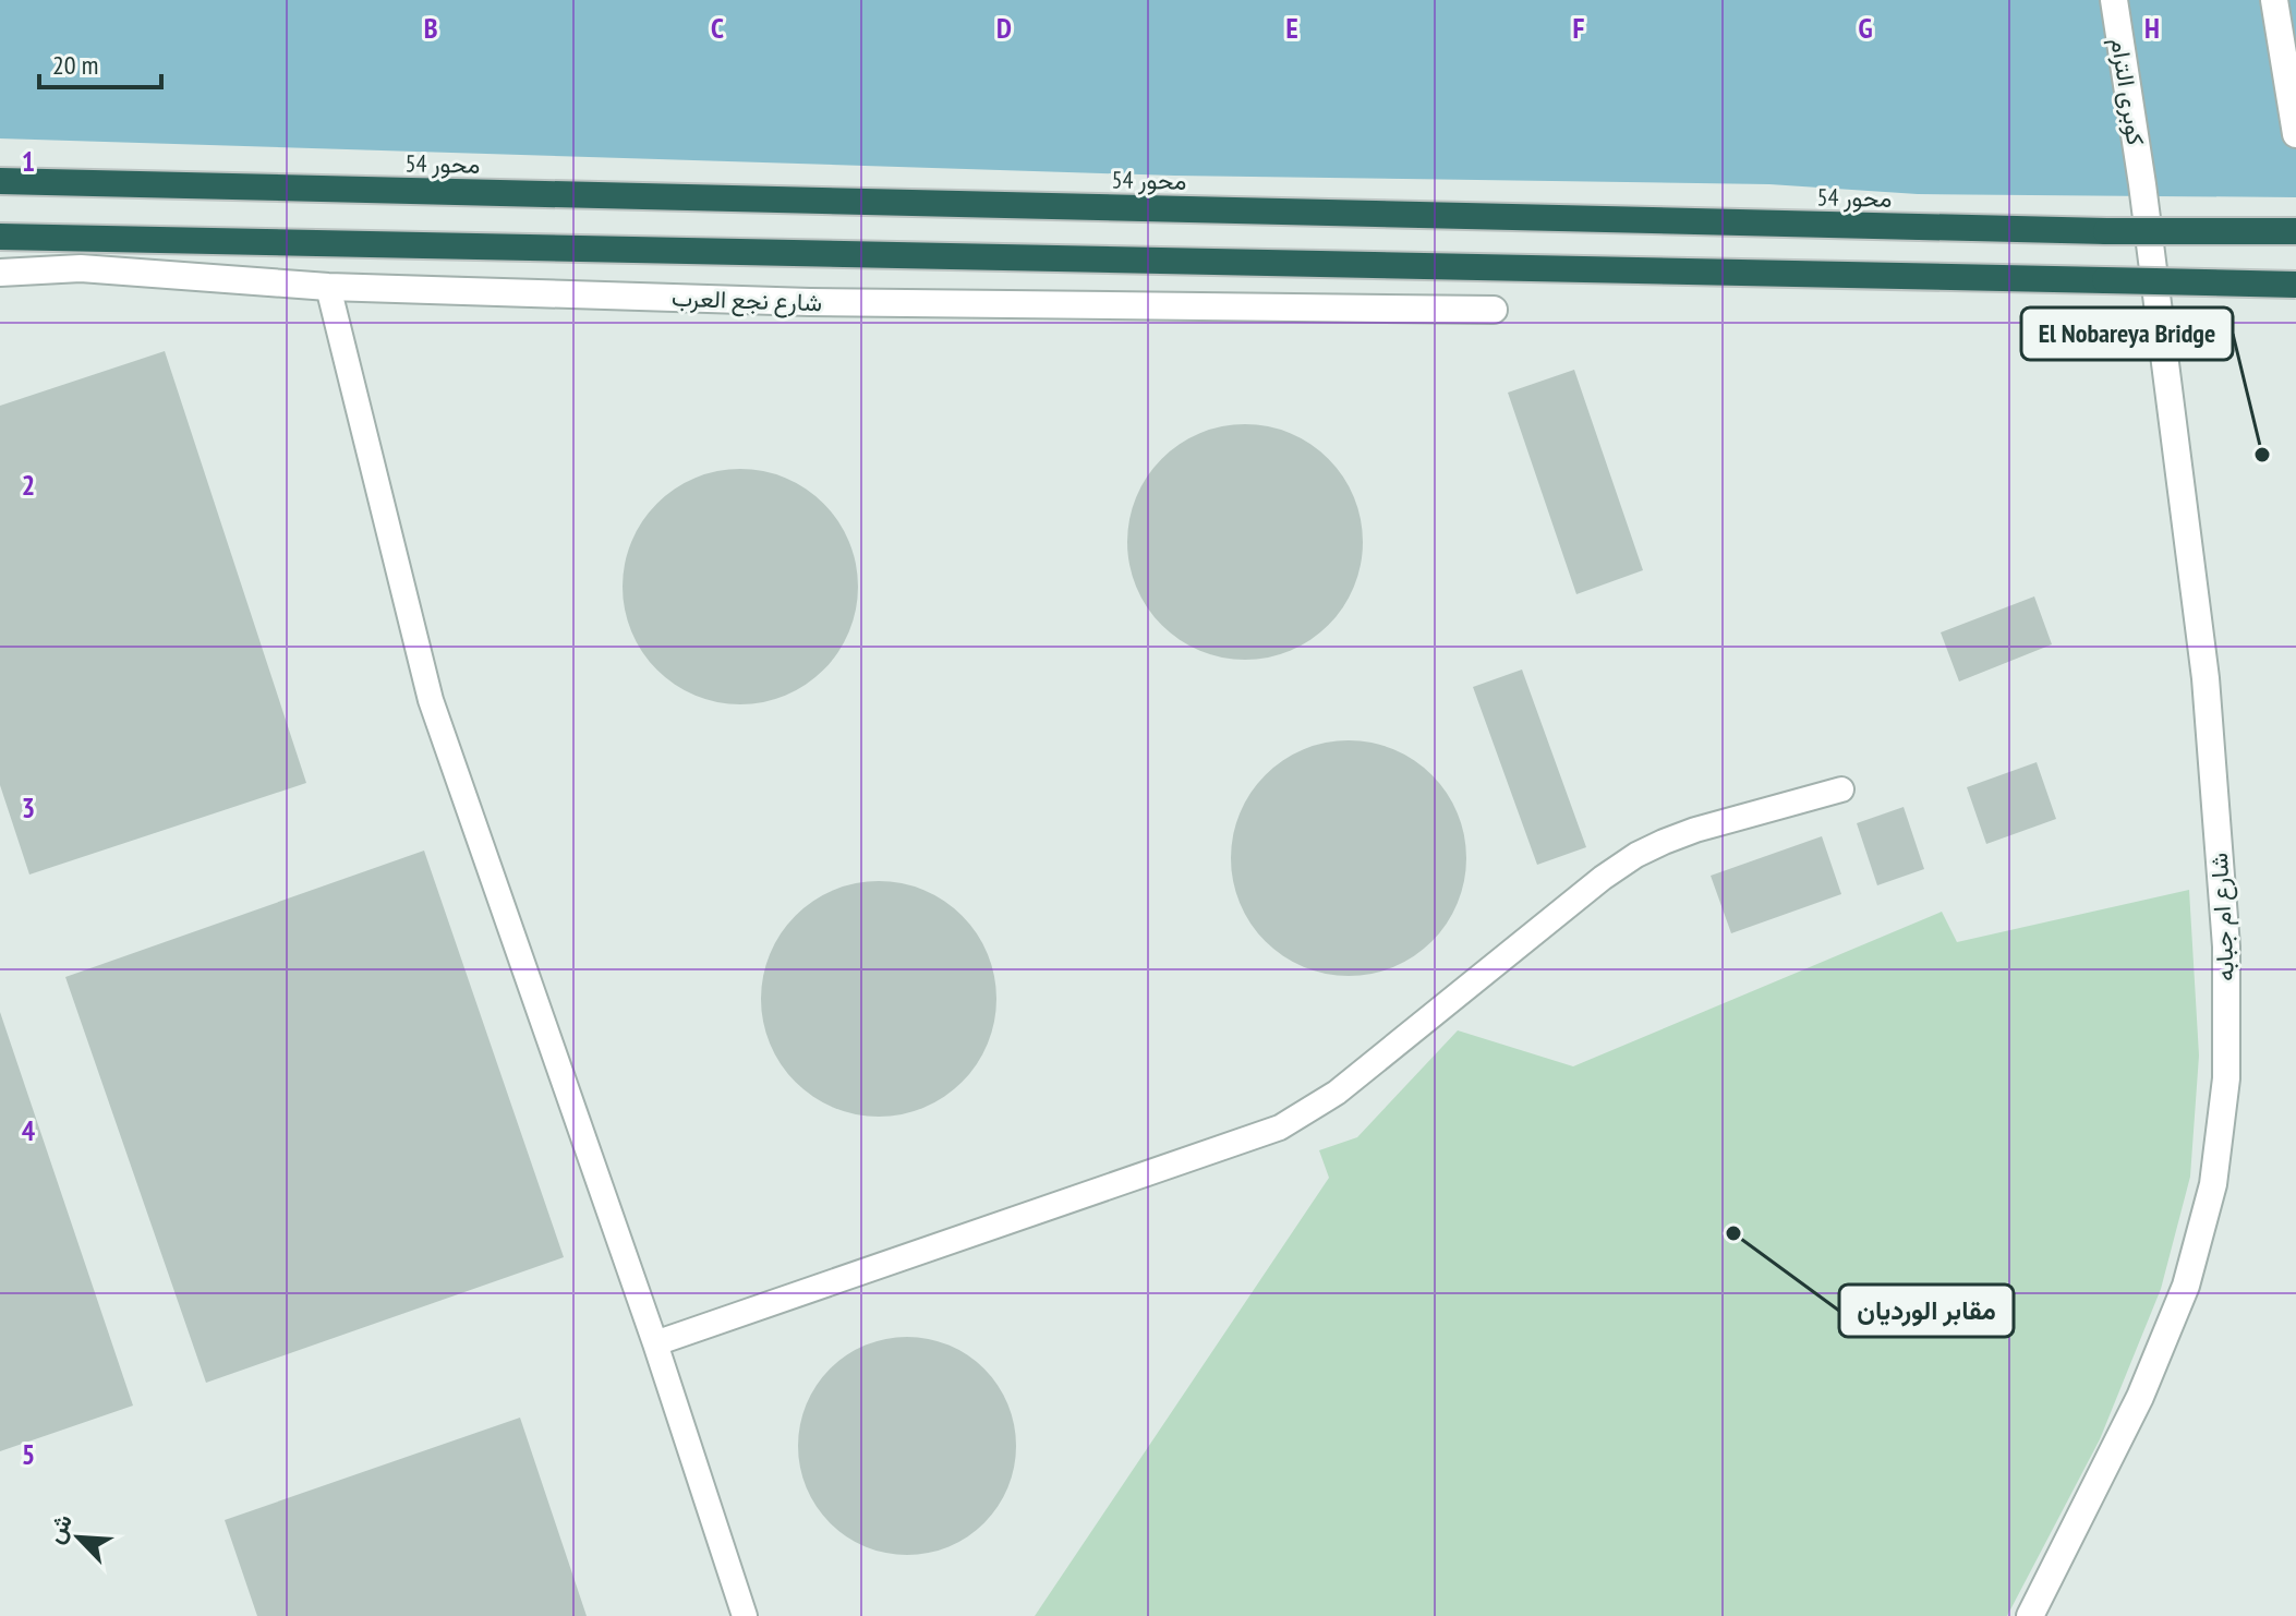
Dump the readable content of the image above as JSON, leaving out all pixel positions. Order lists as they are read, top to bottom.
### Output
{
  "streets": {
    "highway": ["محور 54"],
    "street": ["كوبرى الترام", "شارع نجع العرب", "شارع ام جبابه"]
  },
  "crossings": [
    ["كوبرى الترام", "شارع ام جبابه"]
  ],
  "places": ["El Nobareya Bridge", "مقابر الورديان"],
  "scale_bar": "20 m",
  "north": "top left",
  "grid": {
    "columns": [
      "B",
      "C",
      "D",
      "E",
      "F",
      "G",
      "H"
    ],
    "rows": [
      "1",
      "2",
      "3",
      "4",
      "5"
    ]
  }
}
